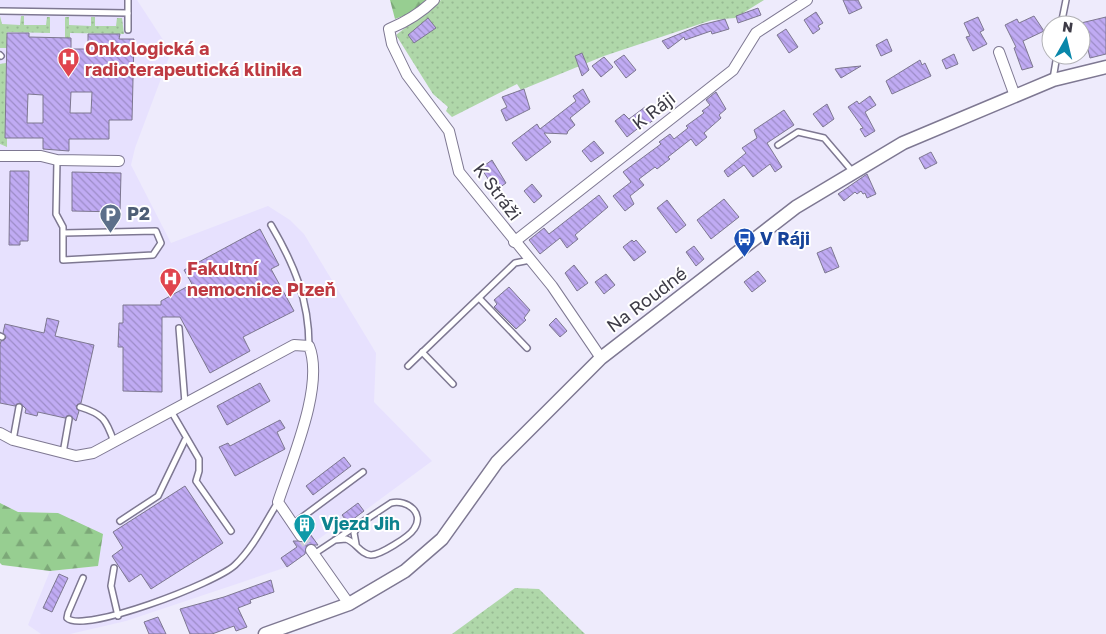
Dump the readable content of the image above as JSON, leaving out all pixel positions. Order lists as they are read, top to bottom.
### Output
{
  "streets": {
    "street": ["K Ráji", "K Stráži", "Na Roudné"]
  },
  "crossings": [
    ["K Ráji", "K Stráži"],
    ["K Stráži", "Na Roudné"]
  ],
  "places": {
    "hospital": ["Onkologická a radioterapeutická klinika", "Fakultní nemocnice Plzeň"],
    "parking": ["P2"],
    "bus stop": ["V Ráji"],
    "building": ["Vjezd Jih"]
  },
  "north": "top"
}
